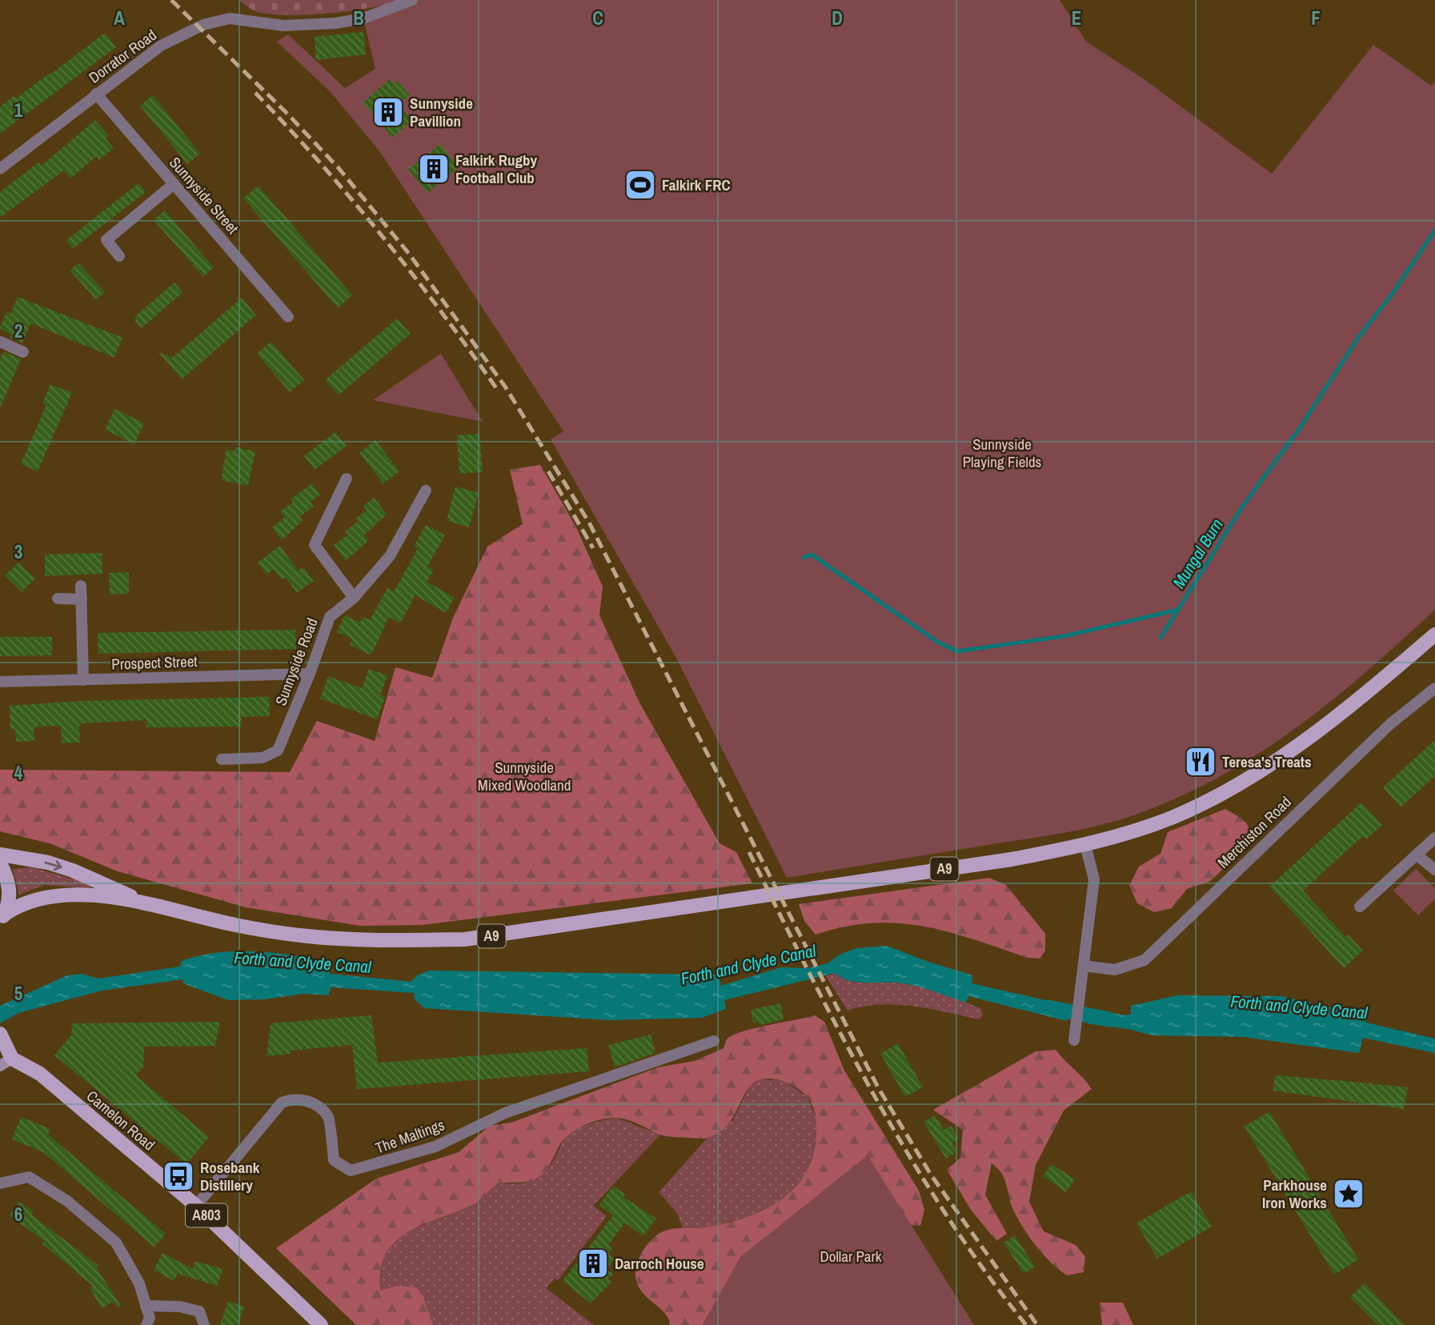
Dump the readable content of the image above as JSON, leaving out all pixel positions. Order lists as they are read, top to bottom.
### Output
{
  "streets": {
    "main road": ["A9", "Camelon Road", "A803"],
    "street": [
      "Dorrator Road",
      "Sunnyside Street",
      "Sunnyside Road",
      "Prospect Street",
      "Merchiston Road",
      "The Maltings"
    ]
  },
  "crossings": [
    ["Dorrator Road", "Sunnyside Street"],
    ["Sunnyside Road", "Prospect Street"],
    ["Camelon Road", "The Maltings"]
  ],
  "water": ["Mungal Burn", "Forth and Clyde Canal"],
  "parks": ["Sunnyside Playing Fields", "Sunnyside Mixed Woodland", "Dollar Park"],
  "places": {
    "building": ["Sunnyside Pavillion", "Falkirk Rugby Football Club", "Darroch House"],
    "sports": ["Falkirk FRC"],
    "restaurant": ["Teresa's Treats"],
    "bus stop": ["Rosebank Distillery"],
    "place": ["Parkhouse Iron Works"]
  },
  "grid": {
    "columns": [
      "A",
      "B",
      "C",
      "D",
      "E",
      "F"
    ],
    "rows": [
      "1",
      "2",
      "3",
      "4",
      "5",
      "6"
    ]
  }
}
